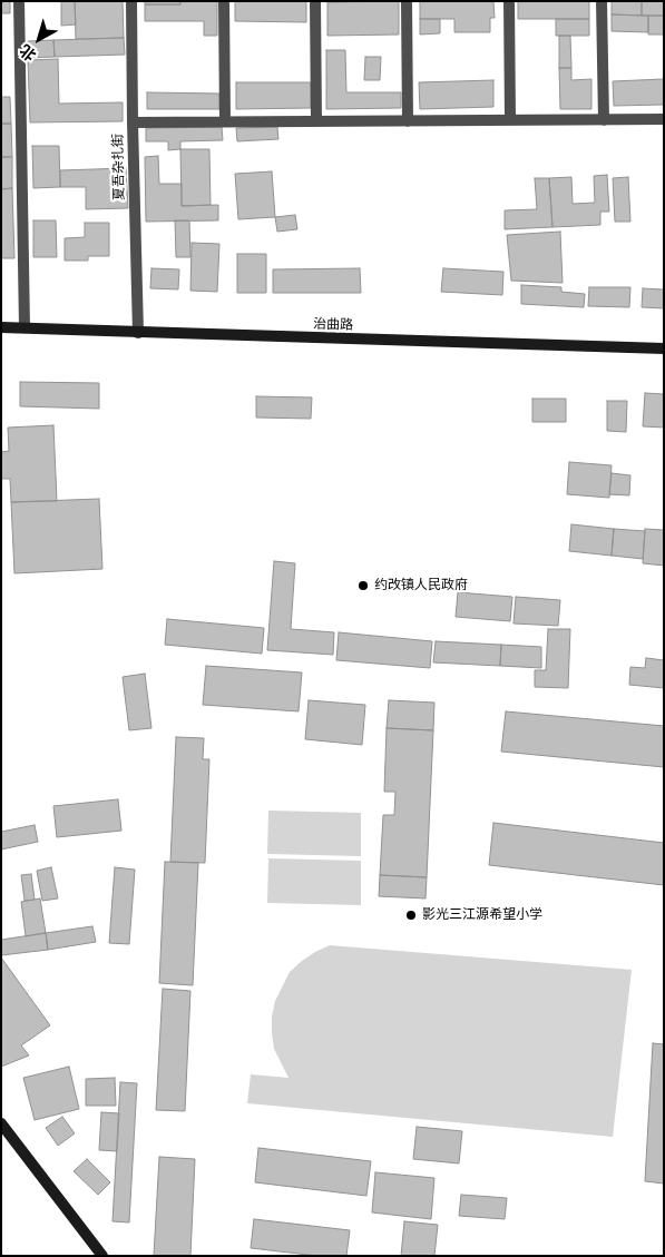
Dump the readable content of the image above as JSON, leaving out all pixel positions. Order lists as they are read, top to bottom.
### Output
{
  "streets": {
    "main road": ["治曲路"],
    "street": ["夏吾杂扎街"]
  },
  "crossings": [
    ["夏吾杂扎街", "治曲路"]
  ],
  "places": ["约改镇人民政府", "影光三江源希望小学"],
  "north": "bottom left"
}
